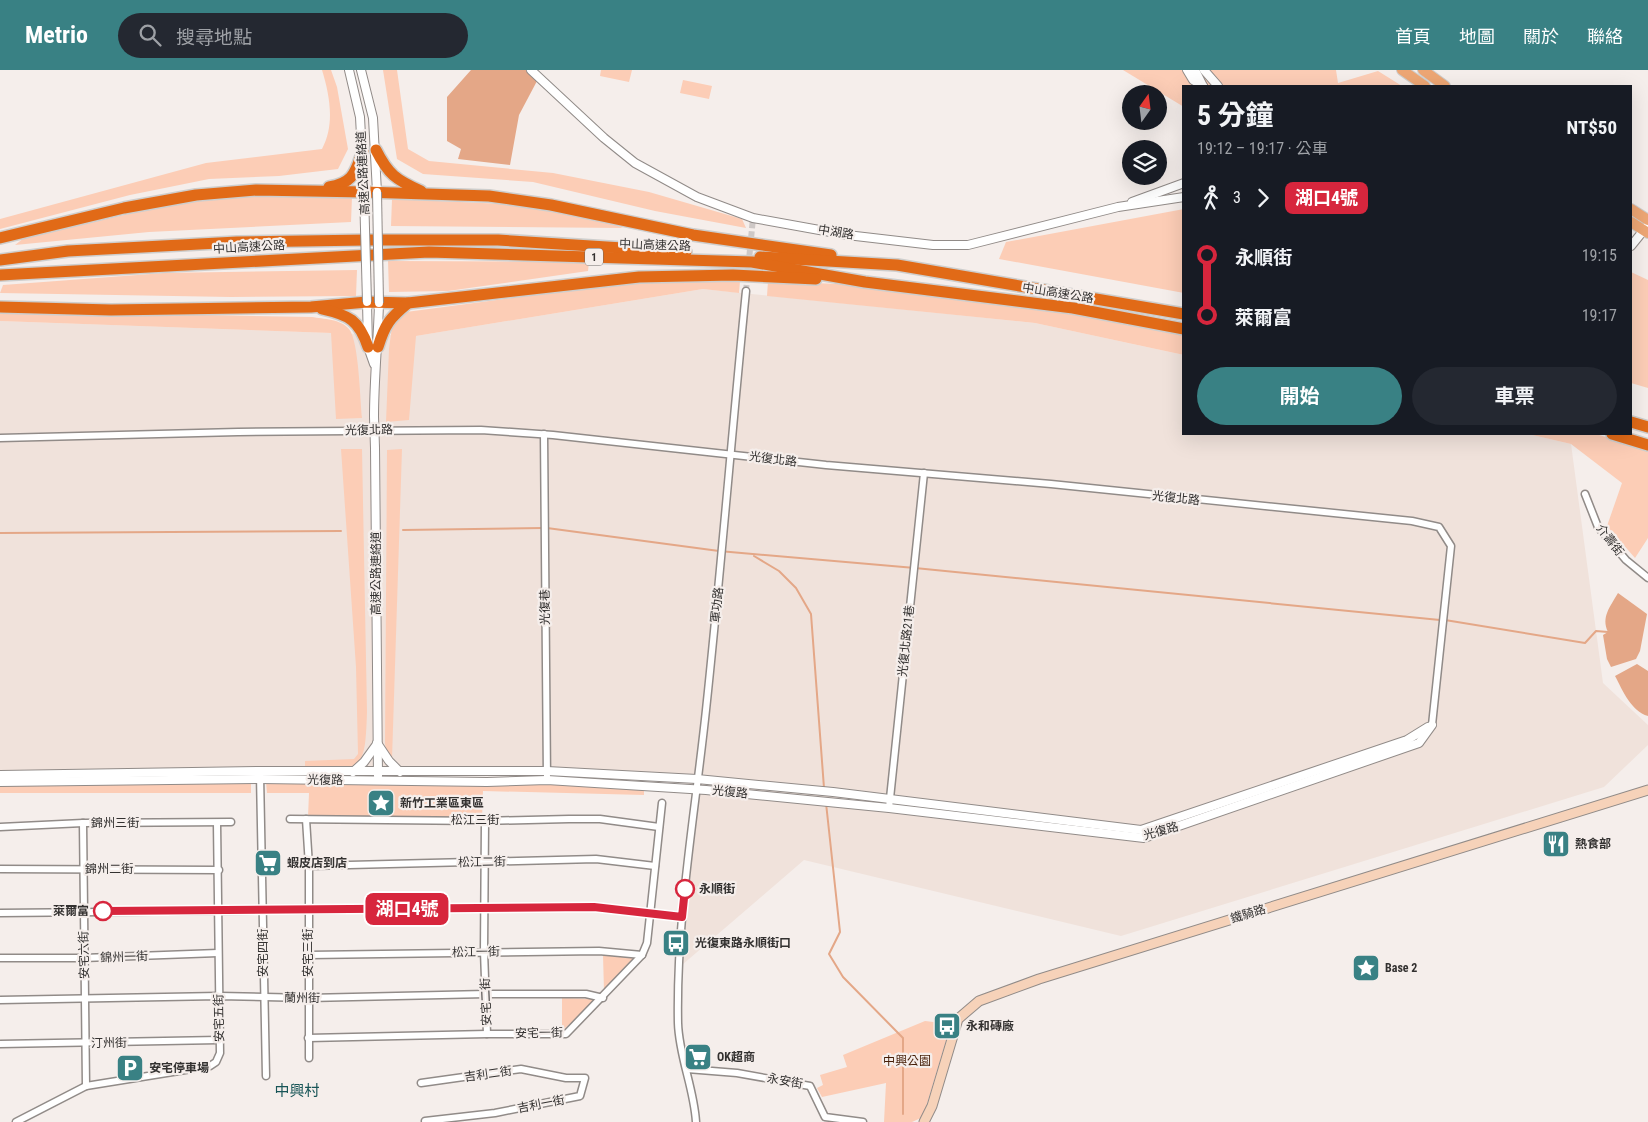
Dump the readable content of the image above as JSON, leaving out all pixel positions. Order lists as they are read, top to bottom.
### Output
{
  "streets": {
    "highway": ["中山高速公路", "1"],
    "main road": ["鐵騎路"],
    "street": [
      "高速公路連絡道",
      "中湖路",
      "光復北路",
      "介壽街",
      "軍功路",
      "光復巷",
      "光復北路21巷",
      "光復路",
      "松江三街",
      "錦州三街",
      "松江二街",
      "錦州二街",
      "松江一街",
      "安宅四街",
      "安宅三街",
      "安宅六街",
      "錦州一街",
      "蘭州街",
      "安宅二街",
      "安宅五街",
      "安宅一街",
      "汀州街",
      "吉利二街",
      "永安街",
      "吉利一街"
    ]
  },
  "crossings": [
    ["高速公路連絡道", "光復路"],
    ["光復北路", "軍功路"],
    ["光復北路", "光復巷"],
    ["光復北路", "光復北路21巷"],
    ["光復北路", "光復路"],
    ["軍功路", "光復路"],
    ["光復巷", "光復路"],
    ["光復北路21巷", "光復路"],
    ["光復路", "安宅四街"],
    ["松江三街", "安宅三街"],
    ["松江三街", "安宅二街"],
    ["松江三街", "安宅一街"],
    ["錦州三街", "安宅六街"],
    ["錦州三街", "安宅五街"],
    ["松江二街", "安宅三街"],
    ["松江二街", "安宅二街"],
    ["松江二街", "安宅一街"],
    ["錦州二街", "安宅六街"],
    ["錦州二街", "安宅五街"],
    ["松江一街", "安宅三街"],
    ["松江一街", "安宅二街"],
    ["松江一街", "安宅一街"],
    ["安宅四街", "蘭州街"],
    ["安宅三街", "蘭州街"],
    ["安宅三街", "安宅一街"],
    ["安宅六街", "錦州一街"],
    ["安宅六街", "蘭州街"],
    ["安宅六街", "安宅五街"],
    ["安宅六街", "汀州街"],
    ["錦州一街", "安宅五街"],
    ["蘭州街", "安宅二街"],
    ["蘭州街", "安宅五街"],
    ["蘭州街", "安宅一街"],
    ["安宅二街", "安宅一街"],
    ["安宅五街", "汀州街"],
    ["吉利二街", "吉利一街"]
  ],
  "districts": ["中興村"],
  "parks": ["中興公園"],
  "places": {
    "place": ["新竹工業區東區", "Base 2"],
    "restaurant": ["熱食部"],
    "supermarket": ["蝦皮店到店", "OK超商"],
    "other": ["永順街", "萊爾富"],
    "bus stop": ["光復東路永順街口", "永和磚廠"],
    "parking": ["安宅停車場"]
  },
  "lines": ["bus line 湖口4號"],
  "north": "top",
  "page": {
    "header": "Metrio",
    "search": "搜尋地點",
    "nav": [
      "首頁",
      "地圖",
      "關於",
      "聯絡"
    ],
    "on_map": "湖口4號",
    "heading": ["5 分鐘", "19:12 – 19:17 · 公車", "NT$50"],
    "legs": ["3", "湖口4號"],
    "list": [
      {
        "name": "永順街",
        "value": "19:15"
      },
      {
        "name": "萊爾富",
        "value": "19:17"
      }
    ],
    "buttons": ["開始", "車票"]
  }
}
